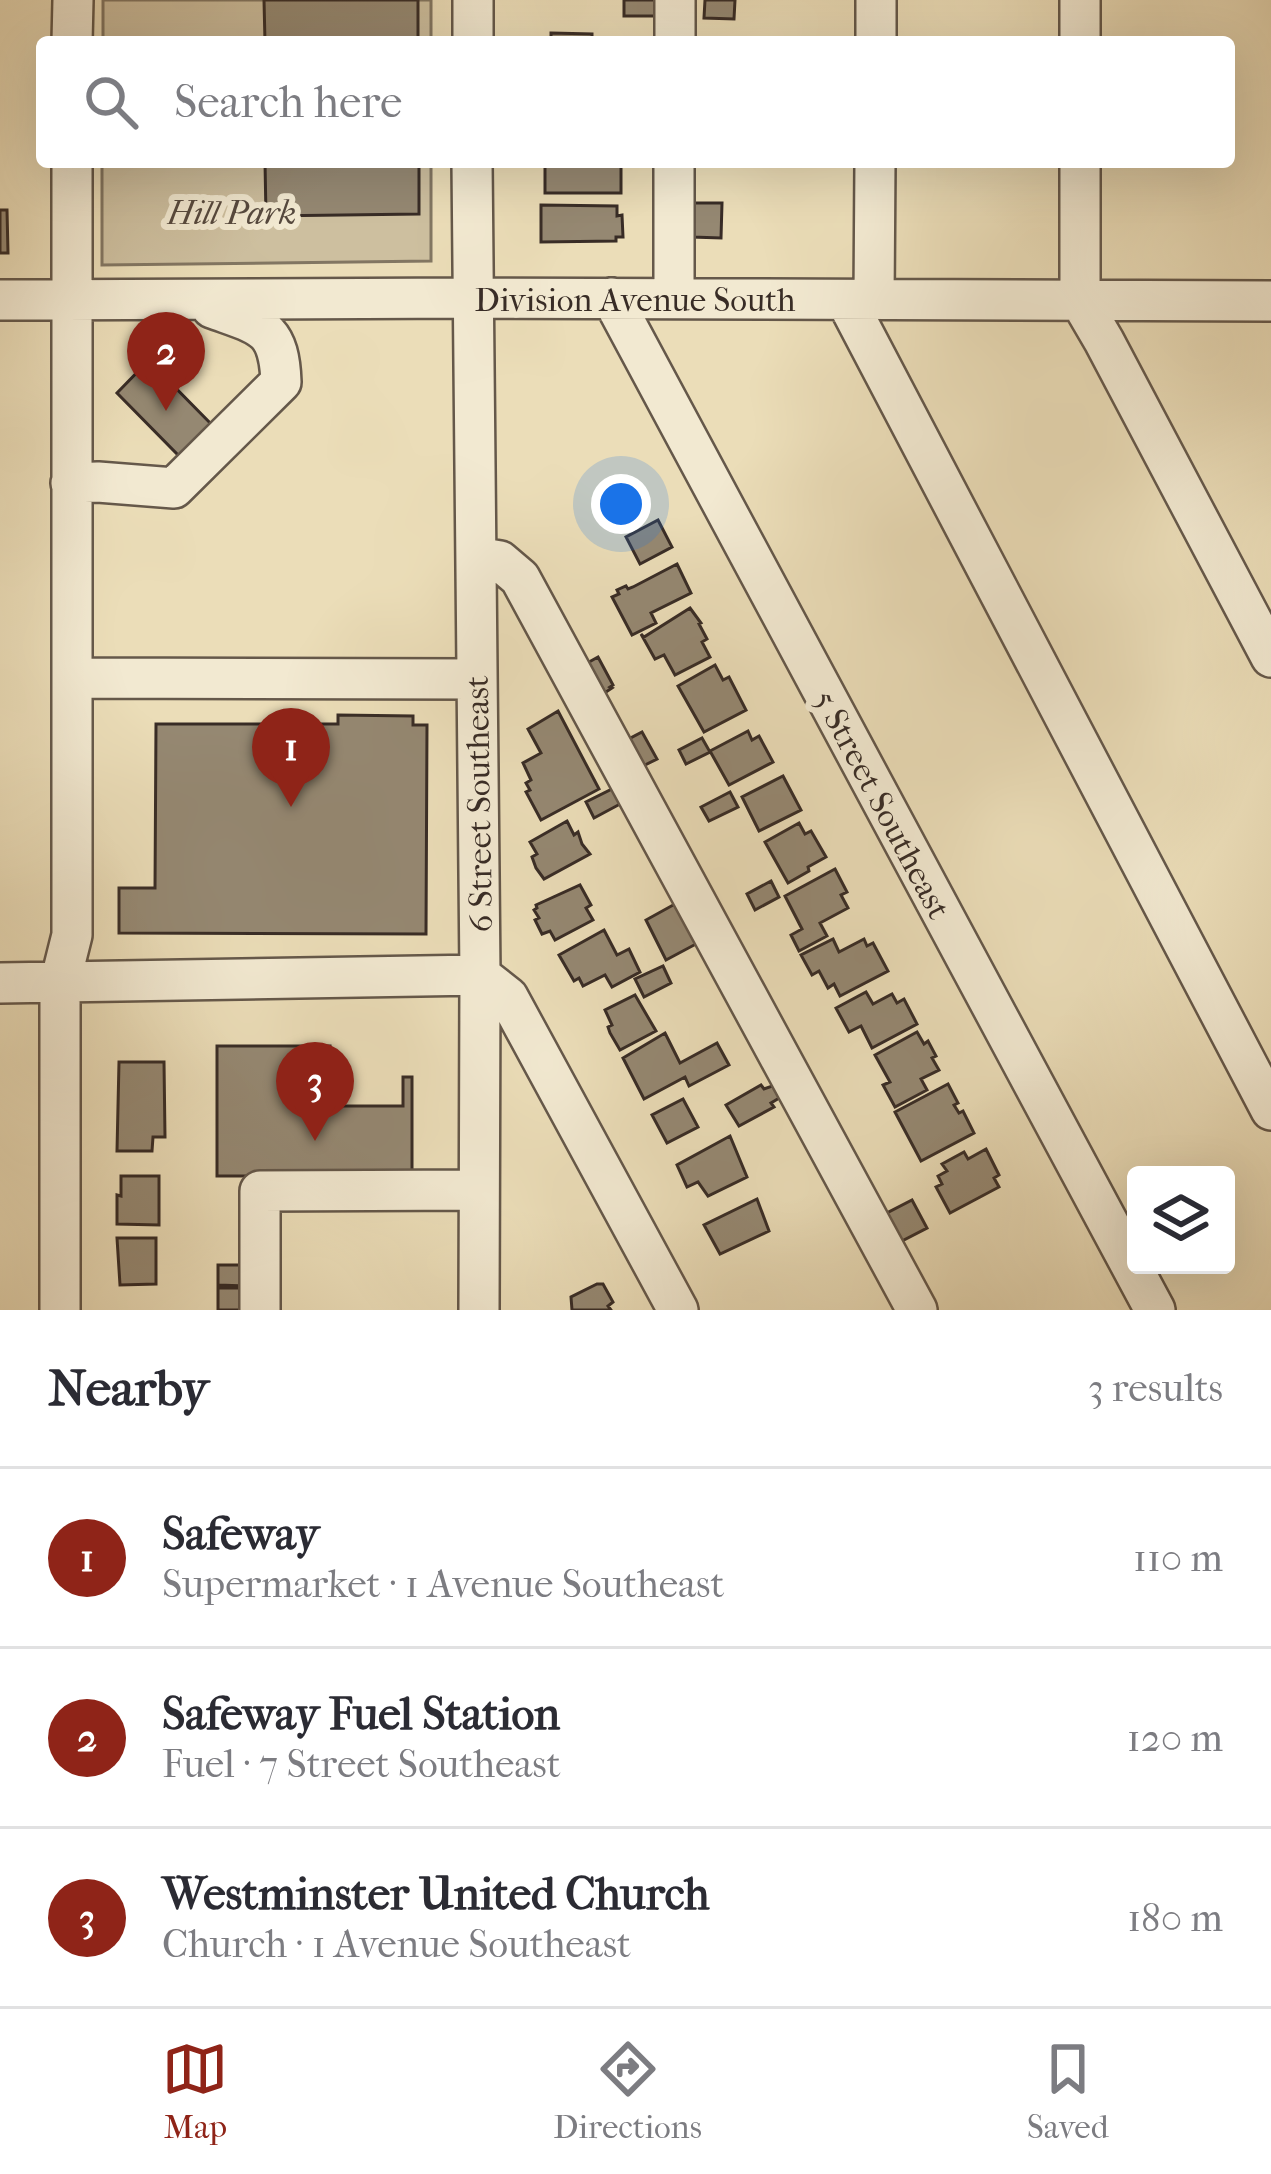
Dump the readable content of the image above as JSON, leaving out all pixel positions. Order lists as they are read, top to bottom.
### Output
{
  "streets": {
    "street": ["Division Avenue South", "6 Street Southeast", "5 Street Southeast"]
  },
  "crossings": [
    ["Division Avenue South", "6 Street Southeast"],
    ["Division Avenue South", "5 Street Southeast"]
  ],
  "parks": ["Hill Park"],
  "page": {
    "search": "Search here",
    "pins": ["2", "1", "3"],
    "heading": ["Nearby", "3 results"],
    "list": [
      {
        "mark": "1",
        "name": "Safeway",
        "note": "Supermarket · 1 Avenue Southeast",
        "value": "110 m"
      },
      {
        "mark": "2",
        "name": "Safeway Fuel Station",
        "note": "Fuel · 7 Street Southeast",
        "value": "120 m"
      },
      {
        "mark": "3",
        "name": "Westminster United Church",
        "note": "Church · 1 Avenue Southeast",
        "value": "180 m"
      }
    ],
    "nav": ["Map", "Directions", "Saved"]
  }
}
